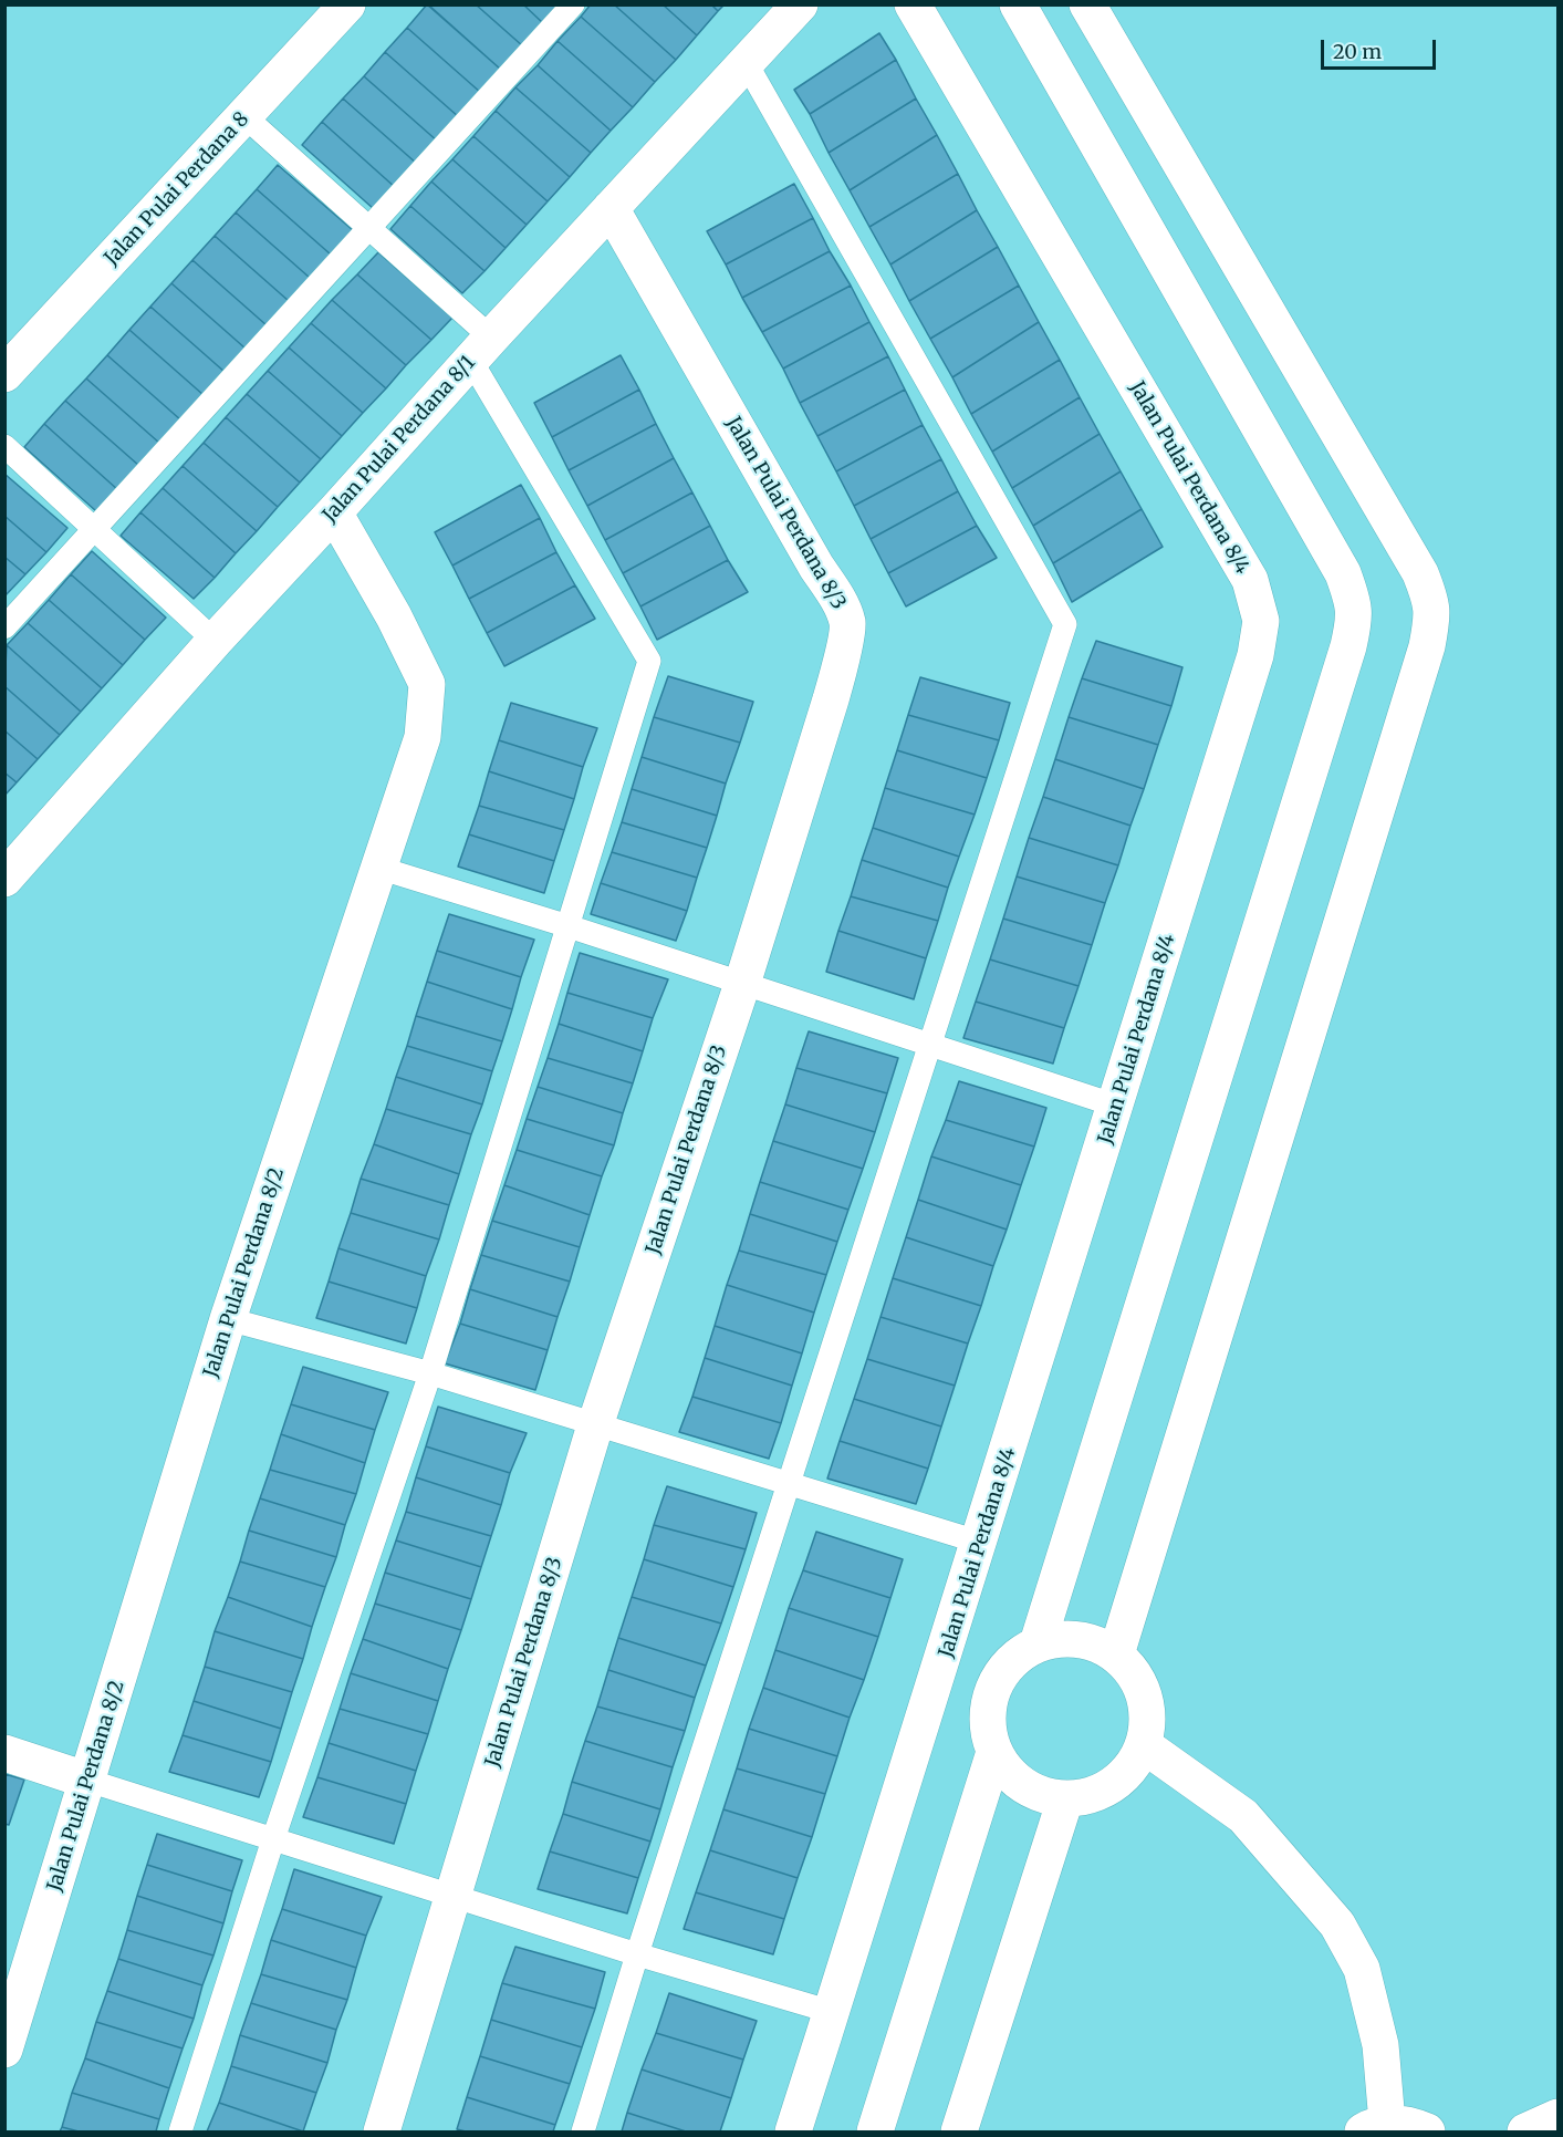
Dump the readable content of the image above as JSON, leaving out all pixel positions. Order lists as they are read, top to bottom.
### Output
{
  "streets": {
    "street": [
      "Jalan Pulai Perdana 8",
      "Jalan Pulai Perdana 8/1",
      "Jalan Pulai Perdana 8/4",
      "Jalan Pulai Perdana 8/3",
      "Jalan Pulai Perdana 8/2"
    ]
  },
  "crossings": [
    ["Jalan Pulai Perdana 8/1", "Jalan Pulai Perdana 8/3"],
    ["Jalan Pulai Perdana 8/1", "Jalan Pulai Perdana 8/2"]
  ],
  "scale_bar": "20 m"
}
